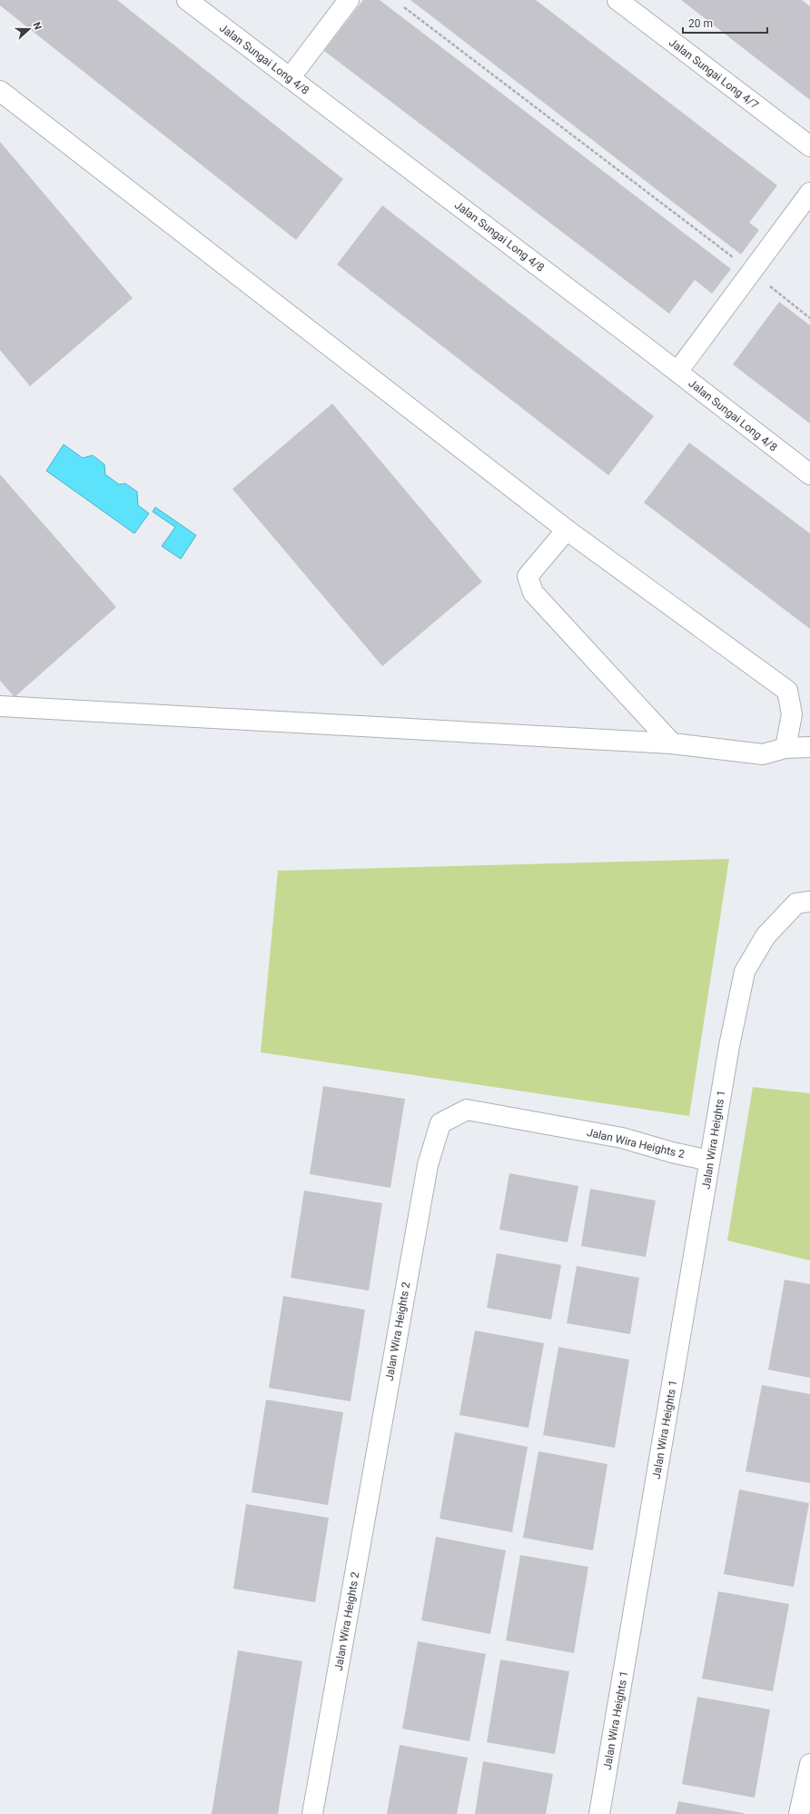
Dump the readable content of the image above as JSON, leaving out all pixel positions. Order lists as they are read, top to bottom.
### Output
{
  "streets": {
    "street": [
      "Jalan Sungai Long 4/8",
      "Jalan Sungai Long 4/7",
      "Jalan Wira Heights 1",
      "Jalan Wira Heights 2"
    ]
  },
  "crossings": [
    ["Jalan Wira Heights 1", "Jalan Wira Heights 2"]
  ],
  "scale_bar": "20 m",
  "north": "right"
}
